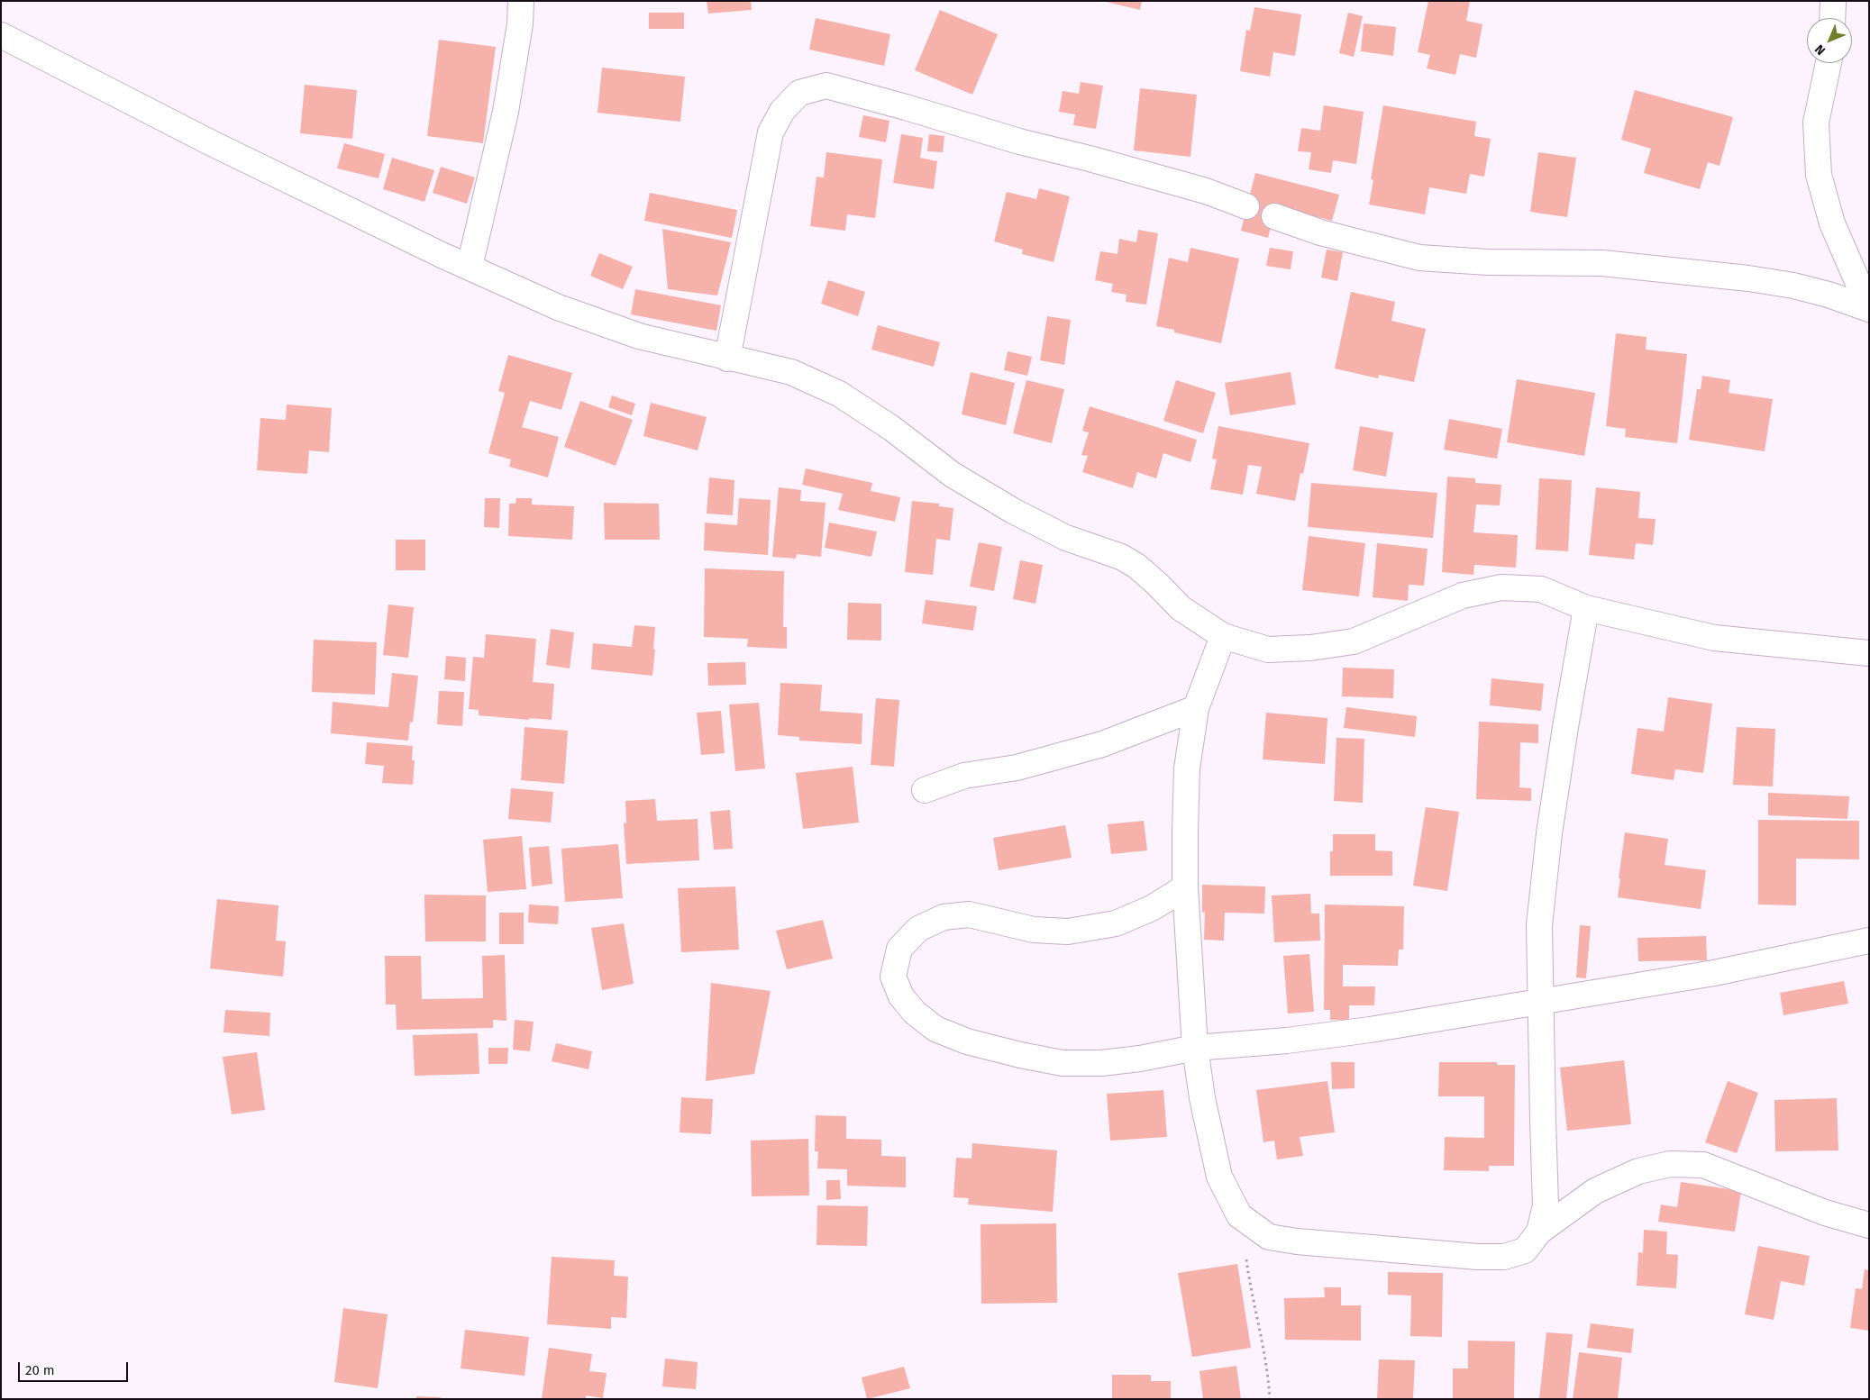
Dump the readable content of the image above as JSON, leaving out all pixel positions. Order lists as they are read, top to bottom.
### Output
{
  "scale_bar": "20 m",
  "north": "bottom left"
}
